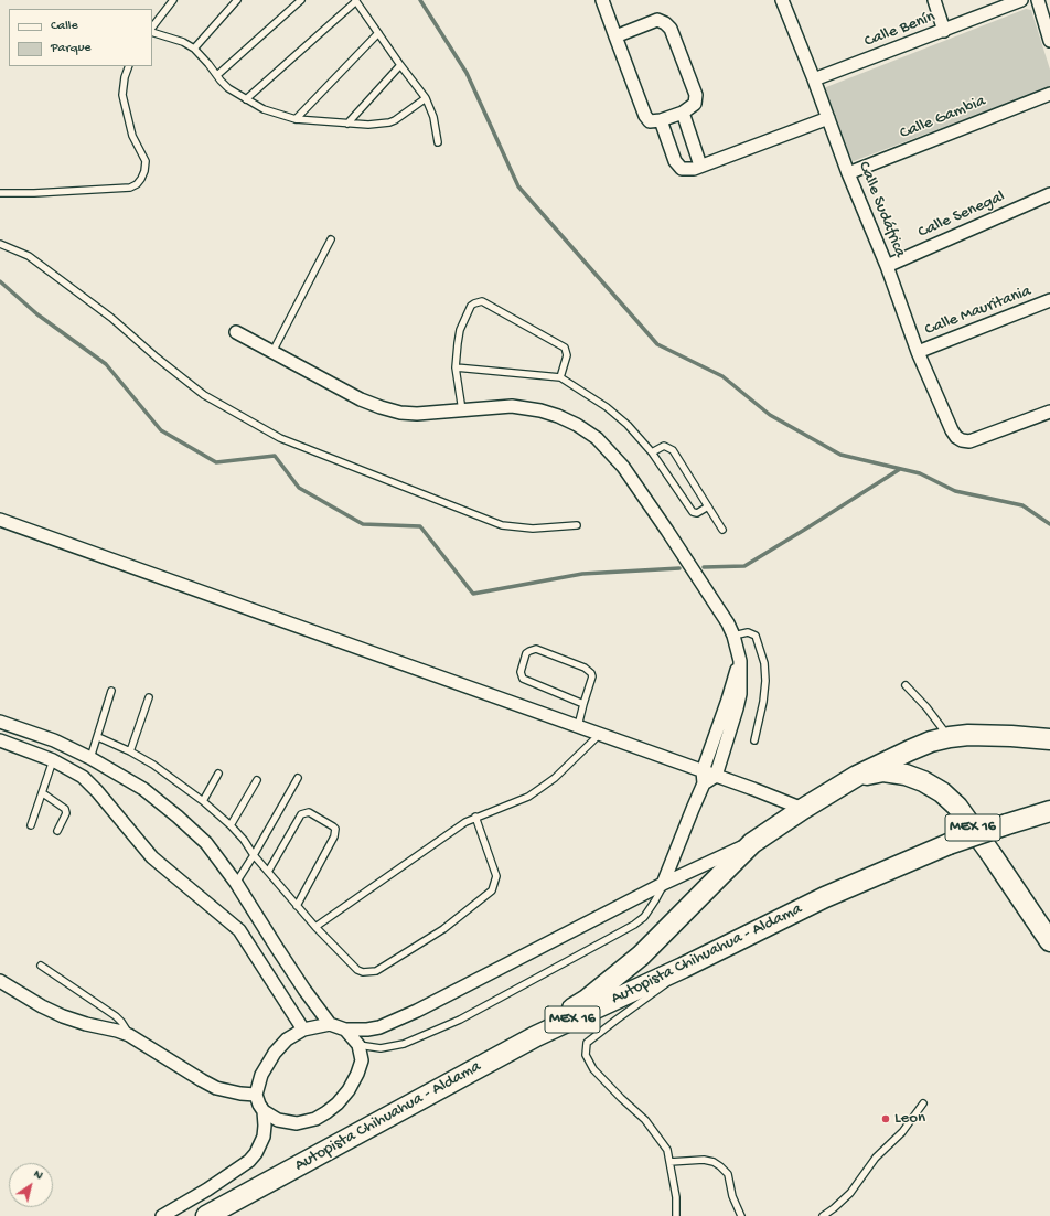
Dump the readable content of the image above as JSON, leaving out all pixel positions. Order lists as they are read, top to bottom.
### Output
{
  "streets": {
    "highway": ["MEX 16", "Autopista Chihuahua - Aldama"],
    "street": [
      "Calle Benín",
      "Calle Gambia",
      "Calle Sudáfrica",
      "Calle Senegal",
      "Calle Mauritania"
    ]
  },
  "crossings": [
    ["Calle Benín", "Calle Sudáfrica"],
    ["Calle Gambia", "Calle Sudáfrica"],
    ["Calle Sudáfrica", "Calle Senegal"],
    ["Calle Sudáfrica", "Calle Mauritania"]
  ],
  "places": ["Leon"],
  "legend": ["Calle", "Parque"],
  "north": "top right"
}
